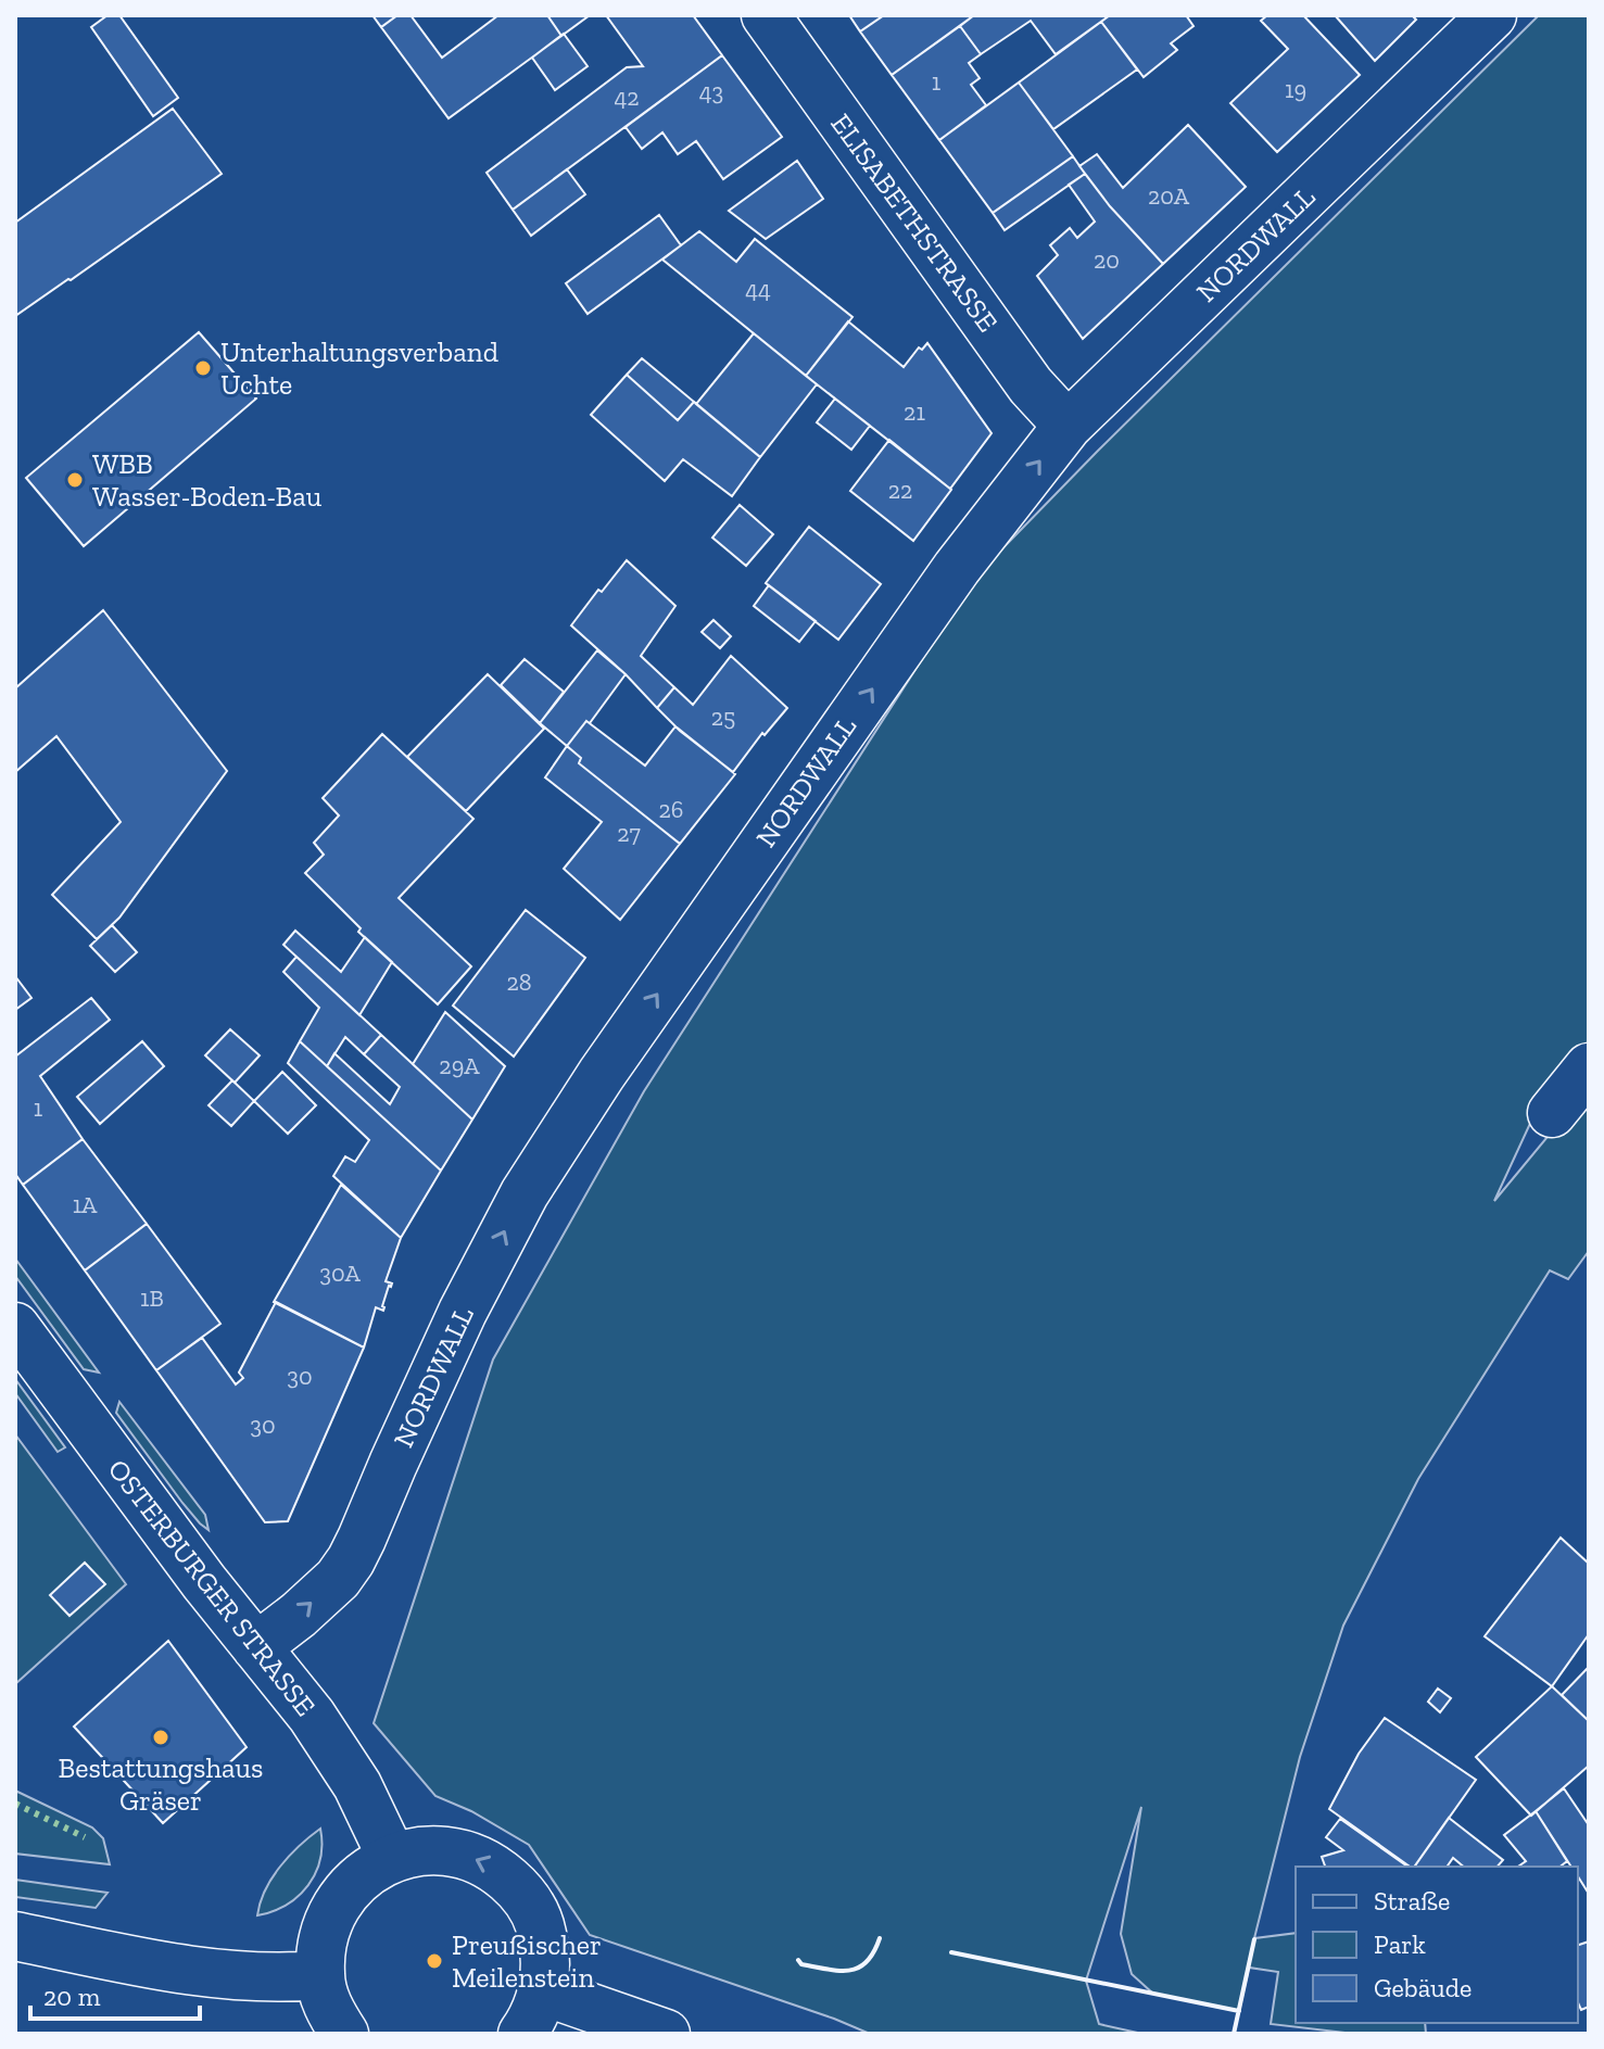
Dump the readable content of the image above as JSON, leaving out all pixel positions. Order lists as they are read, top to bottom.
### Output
{
  "streets": {
    "street": ["ELISABETHSTRASSE", "NORDWALL", "OSTERBURGER STRASSE"]
  },
  "crossings": [
    ["ELISABETHSTRASSE", "NORDWALL"],
    ["NORDWALL", "OSTERBURGER STRASSE"]
  ],
  "one_way": ["NORDWALL"],
  "places": [
    "Unterhaltungsverband Uchte",
    "WBB Wasser-Boden-Bau",
    "Bestattungshaus Gräser",
    "Preußischer Meilenstein"
  ],
  "house_numbers": [
    "1",
    "19",
    "43",
    "42",
    "20A",
    "20",
    "44",
    "21",
    "22",
    "25",
    "26",
    "27",
    "28",
    "29A",
    "1",
    "1A",
    "30A",
    "1B",
    "30",
    "30"
  ],
  "legend": ["Straße", "Park", "Gebäude"],
  "scale_bar": "20 m"
}
